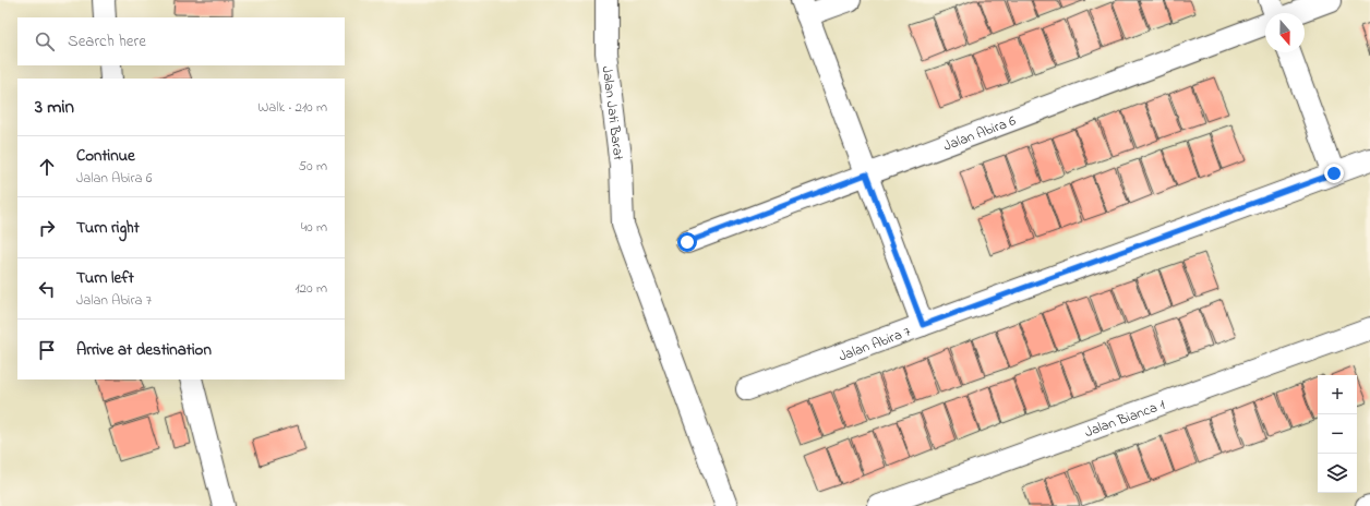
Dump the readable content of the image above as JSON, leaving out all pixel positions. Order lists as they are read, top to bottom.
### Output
{
  "streets": {
    "street": [
      "Jalan Jati Barat",
      "Jalan Abira 6",
      "Jalan Abira 7",
      "Jalan Bianca 1"
    ]
  },
  "north": "bottom",
  "page": {
    "search": "Search here",
    "heading": ["3 min", "Walk · 210 m"],
    "list": [
      ["Continue", "Jalan Abira 6", "50 m"],
      ["Turn right", "40 m"],
      ["Turn left", "Jalan Abira 7", "120 m"],
      "Arrive at destination"
    ],
    "map_buttons": ["+", "−"]
  }
}
